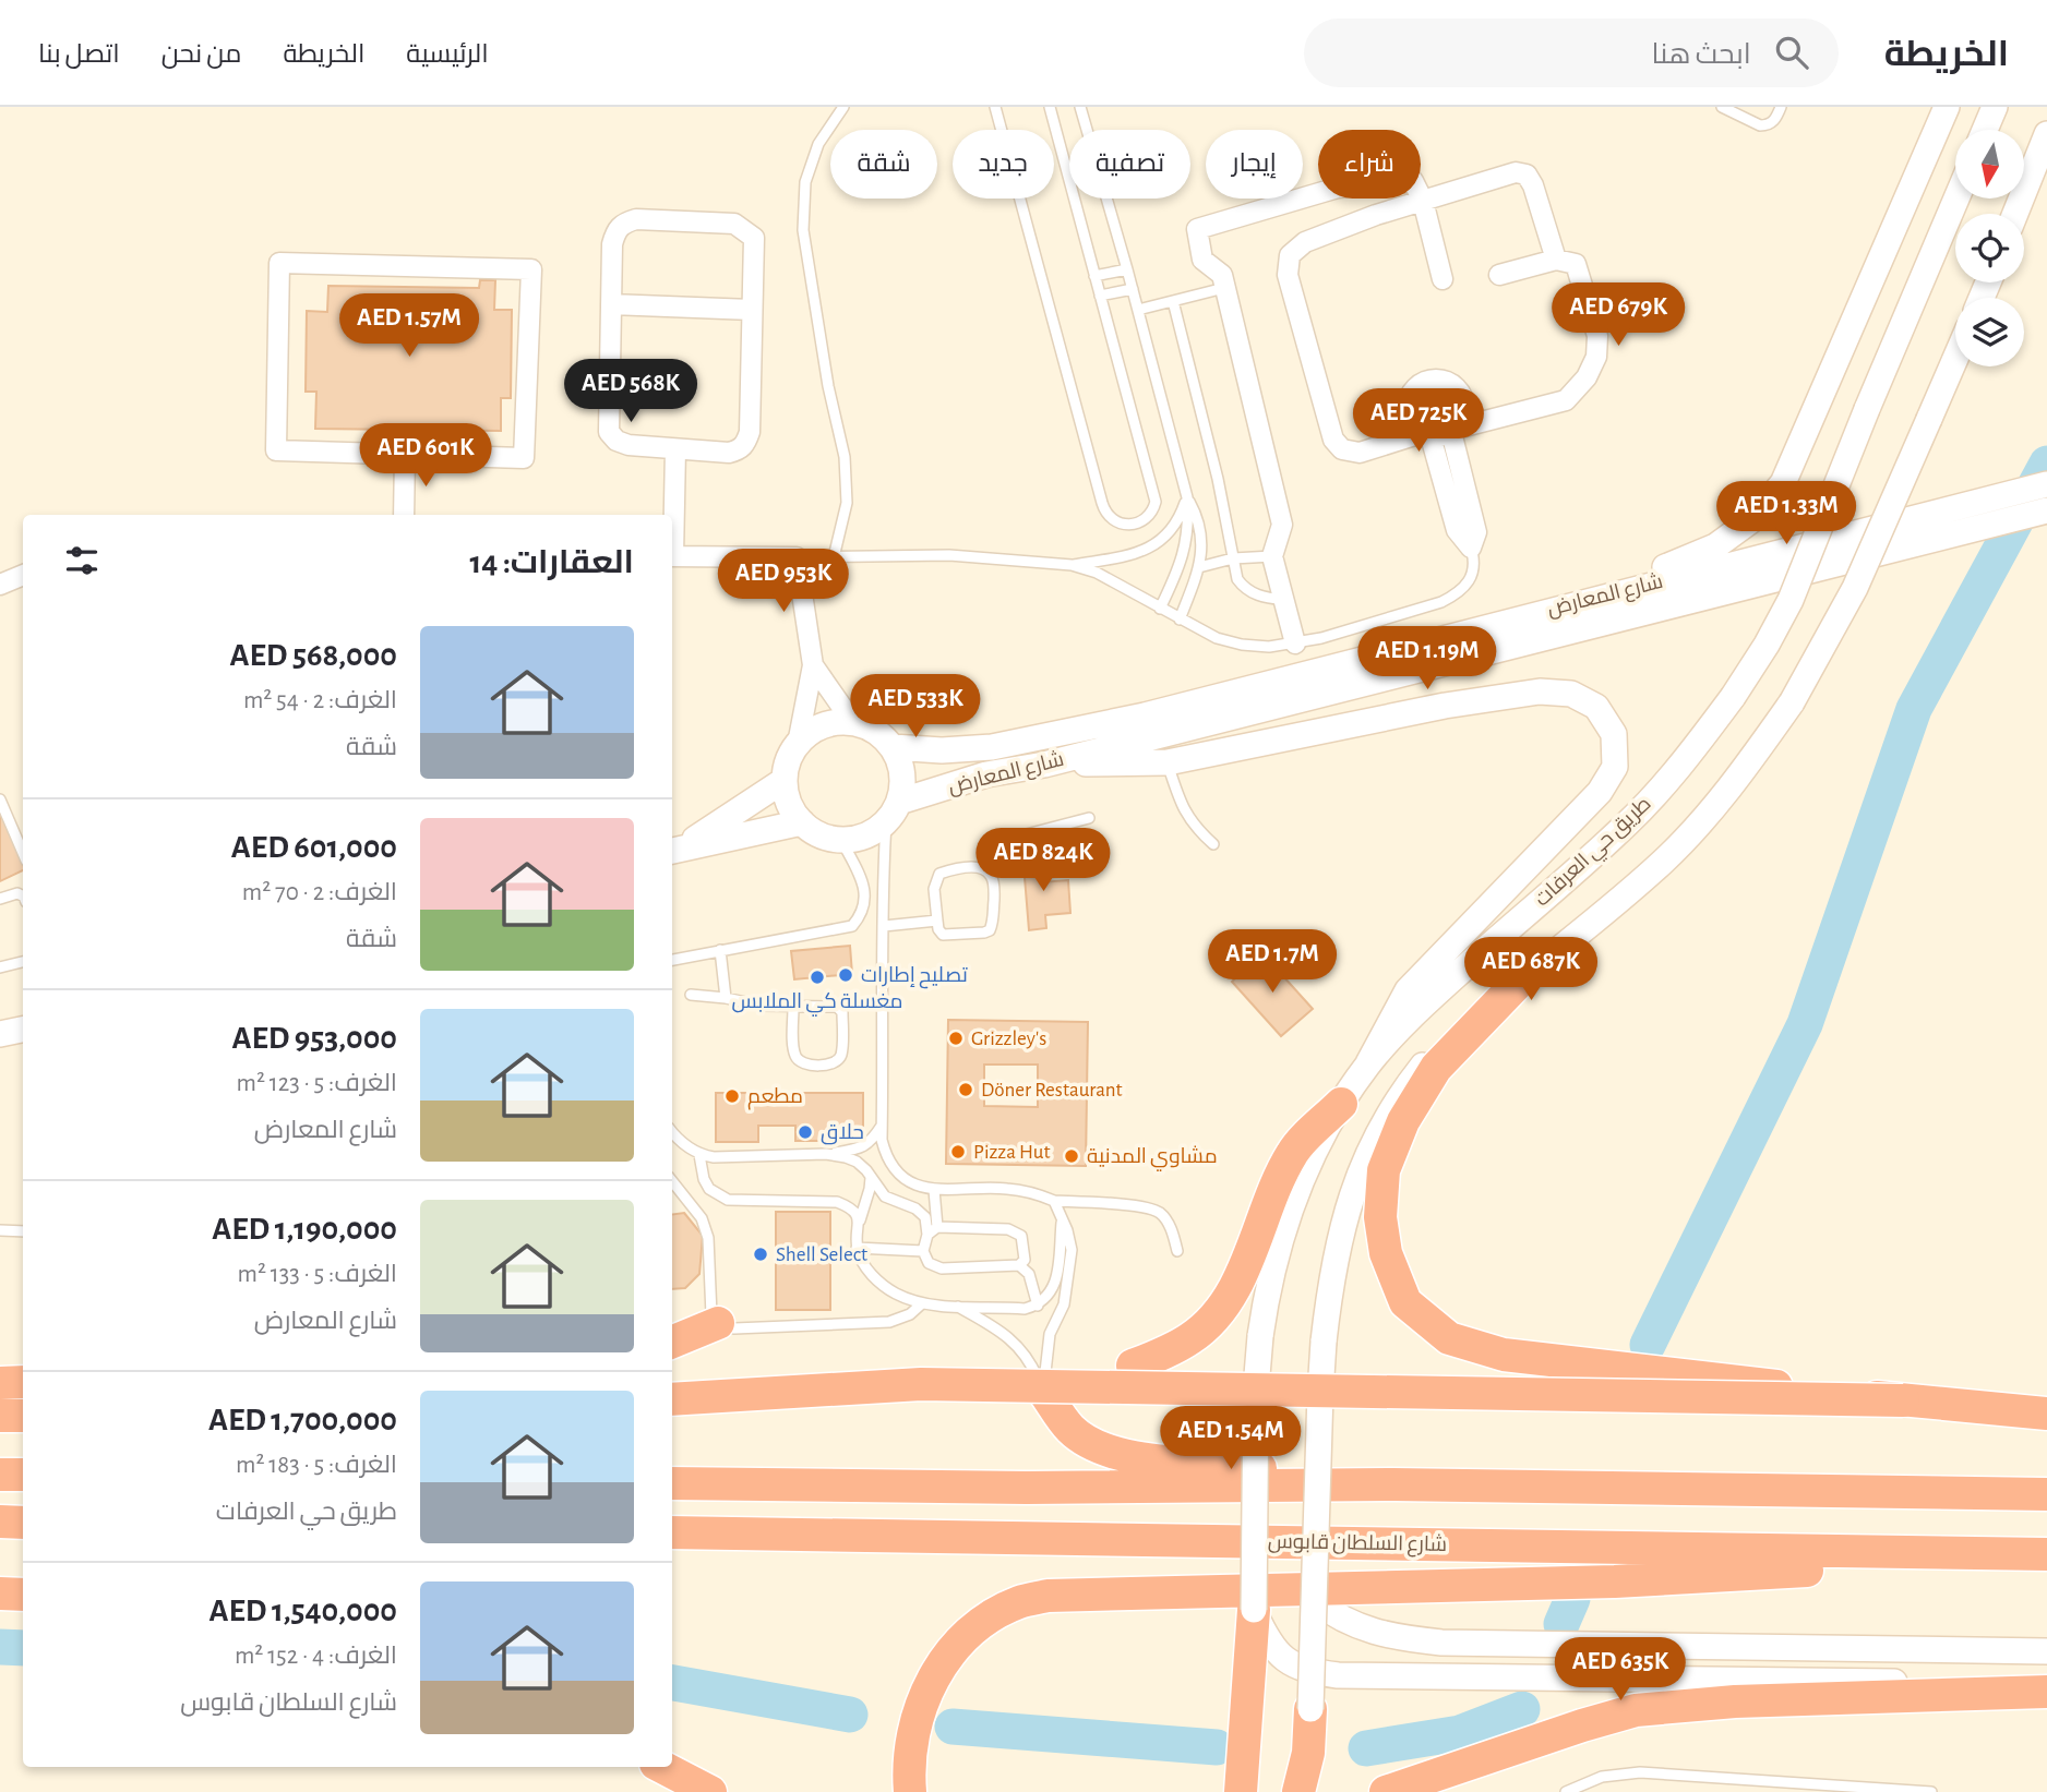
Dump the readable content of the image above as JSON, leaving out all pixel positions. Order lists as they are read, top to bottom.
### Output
{
  "streets": {
    "highway": ["شارع السلطان قابوس"],
    "main road": ["شارع المعارض", "طريق حي العرفات"]
  },
  "places": [
    "تصليح إطارات",
    "مغسلة كي الملابس",
    "Grizzley's",
    "Döner Restaurant",
    "مطعم",
    "حلاق",
    "Pizza Hut",
    "مشاوي المدنية",
    "Shell Select"
  ],
  "north": "bottom",
  "page": {
    "header": "الخريطة",
    "search": "ابحث هنا",
    "nav": [
      "الرئيسية",
      "الخريطة",
      "من نحن",
      "اتصل بنا"
    ],
    "chip": [
      "شراء",
      "إيجار",
      "تصفية",
      "جديد",
      "شقة"
    ],
    "price": [
      "AED 679K",
      "AED 1.57M",
      "AED 568K",
      "AED 725K",
      "AED 601K",
      "AED 1.33M",
      "AED 953K",
      "AED 1.19M",
      "AED 533K",
      "AED 824K",
      "AED 1.7M",
      "AED 687K",
      "AED 1.54M",
      "AED 635K"
    ],
    "heading": "العقارات: 14",
    "list": [
      {
        "name": "AED 568,000",
        "note": "الغرف: 2 · 54 m² · شقة"
      },
      {
        "name": "AED 601,000",
        "note": "الغرف: 2 · 70 m² · شقة"
      },
      {
        "name": "AED 953,000",
        "note": "الغرف: 5 · 123 m² · شارع المعارض"
      },
      {
        "name": "AED 1,190,000",
        "note": "الغرف: 5 · 133 m² · شارع المعارض"
      },
      {
        "name": "AED 1,700,000",
        "note": "الغرف: 5 · 183 m² · طريق حي العرفات"
      },
      {
        "name": "AED 1,540,000",
        "note": "الغرف: 4 · 152 m² · شارع السلطان قابوس"
      }
    ]
  }
}
